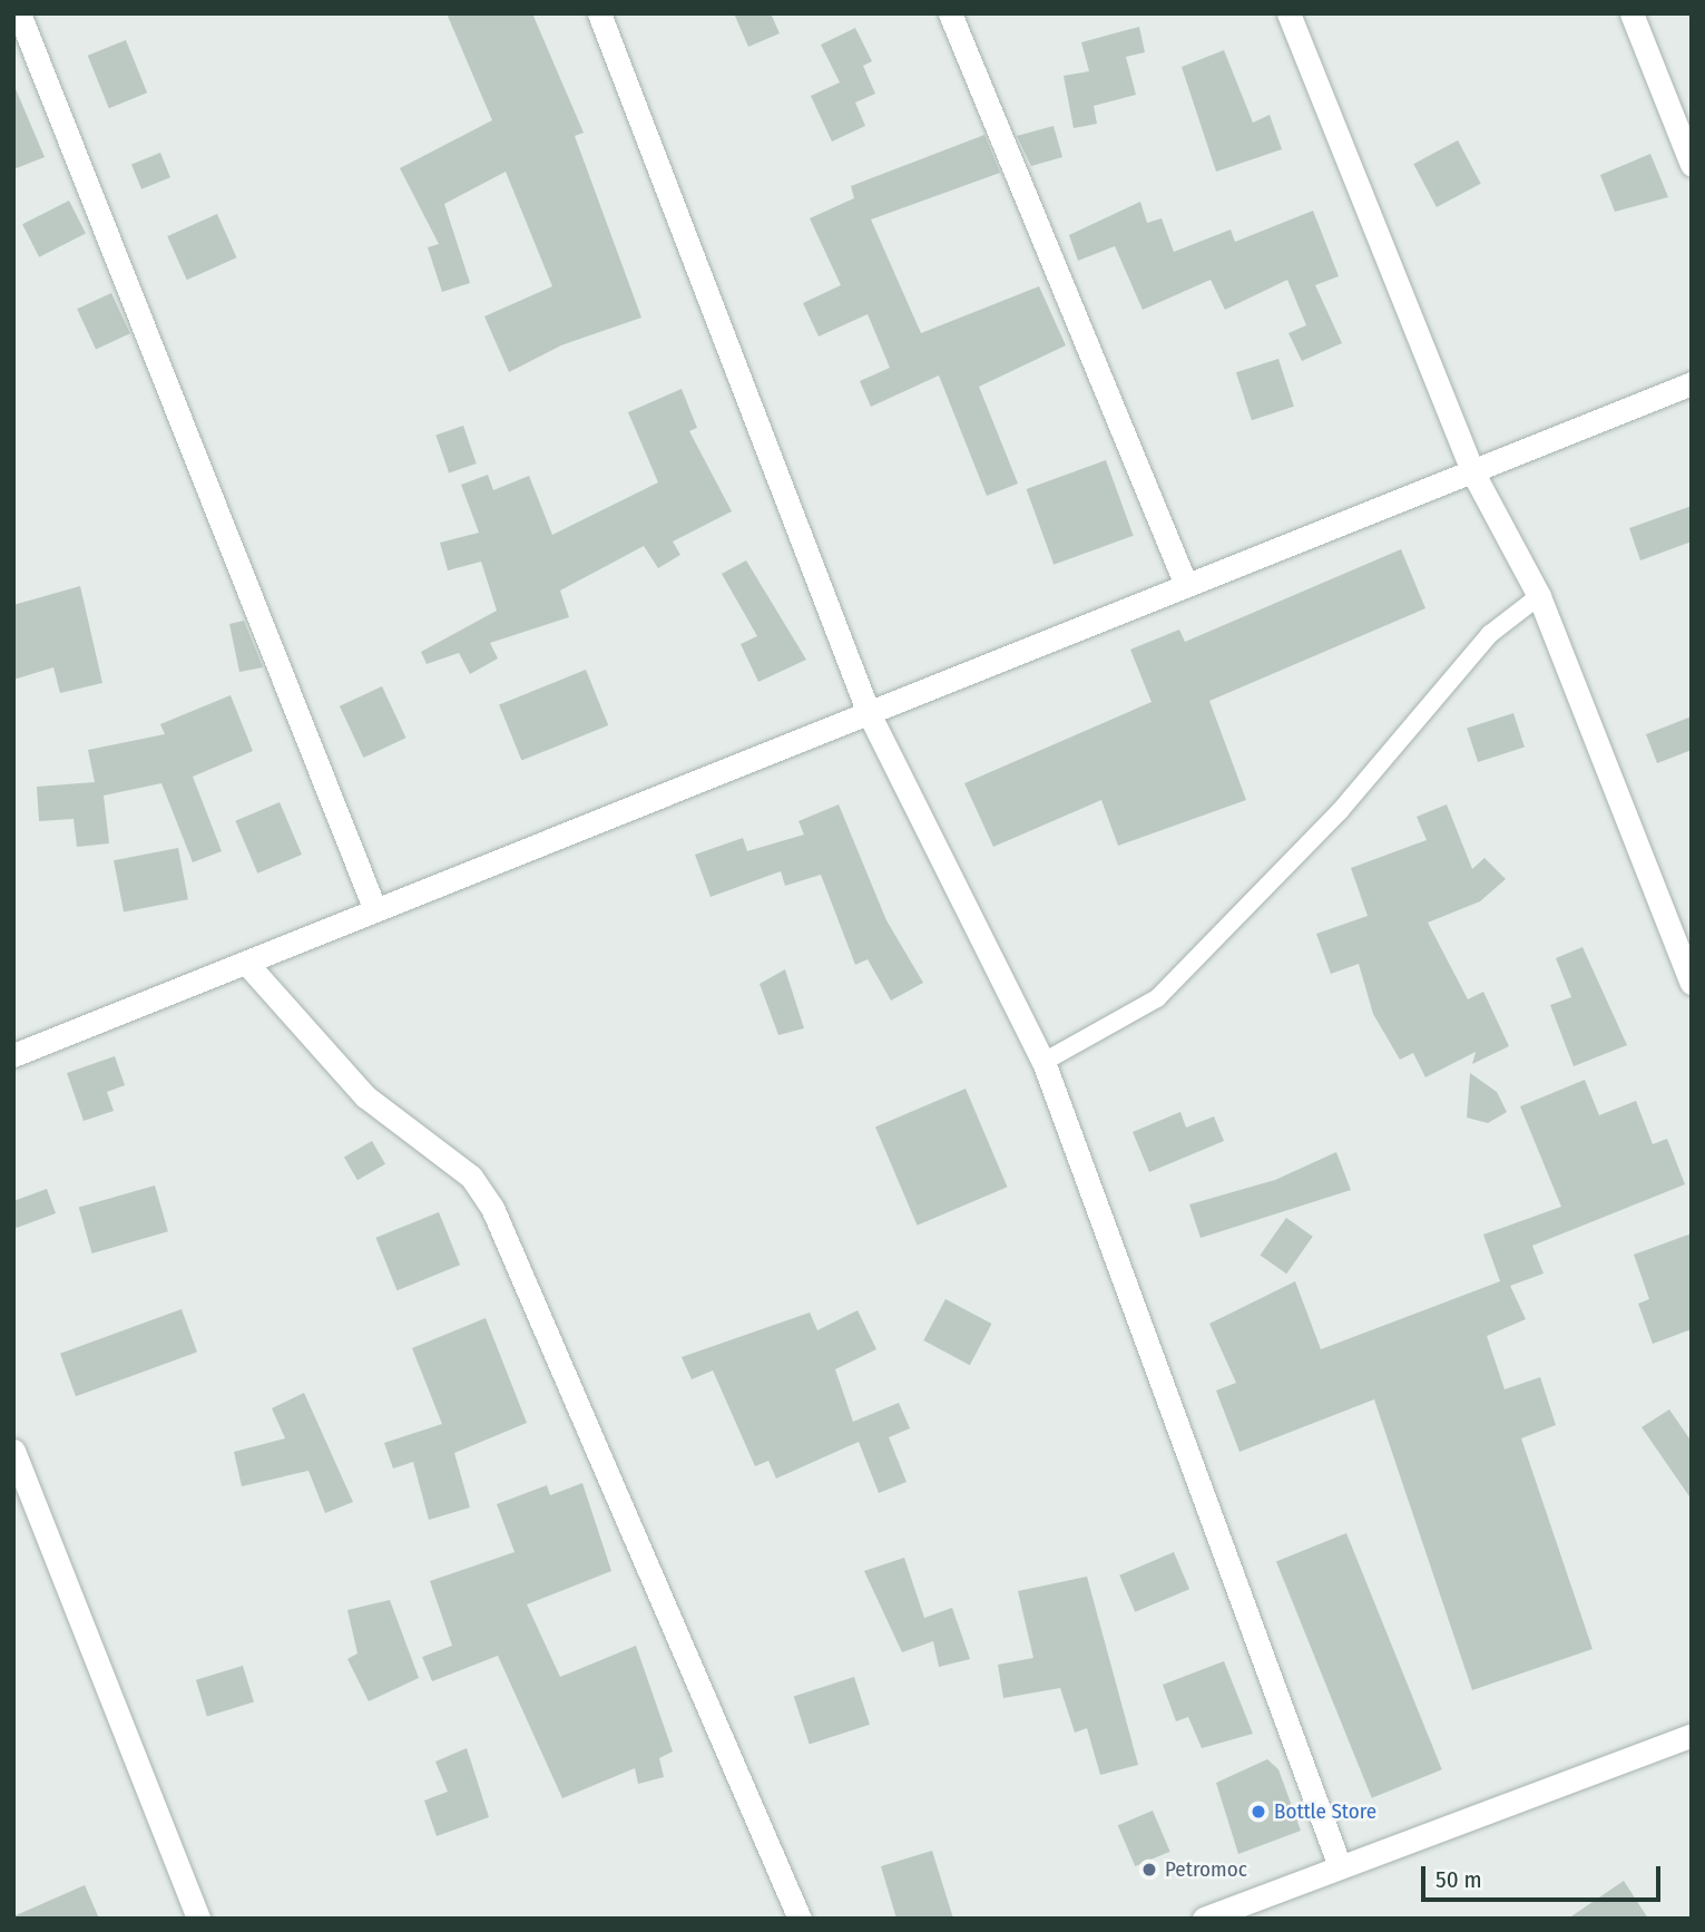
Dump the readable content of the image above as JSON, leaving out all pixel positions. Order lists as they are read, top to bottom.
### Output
{
  "places": ["Bottle Store", "Petromoc"],
  "scale_bar": "50 m"
}
